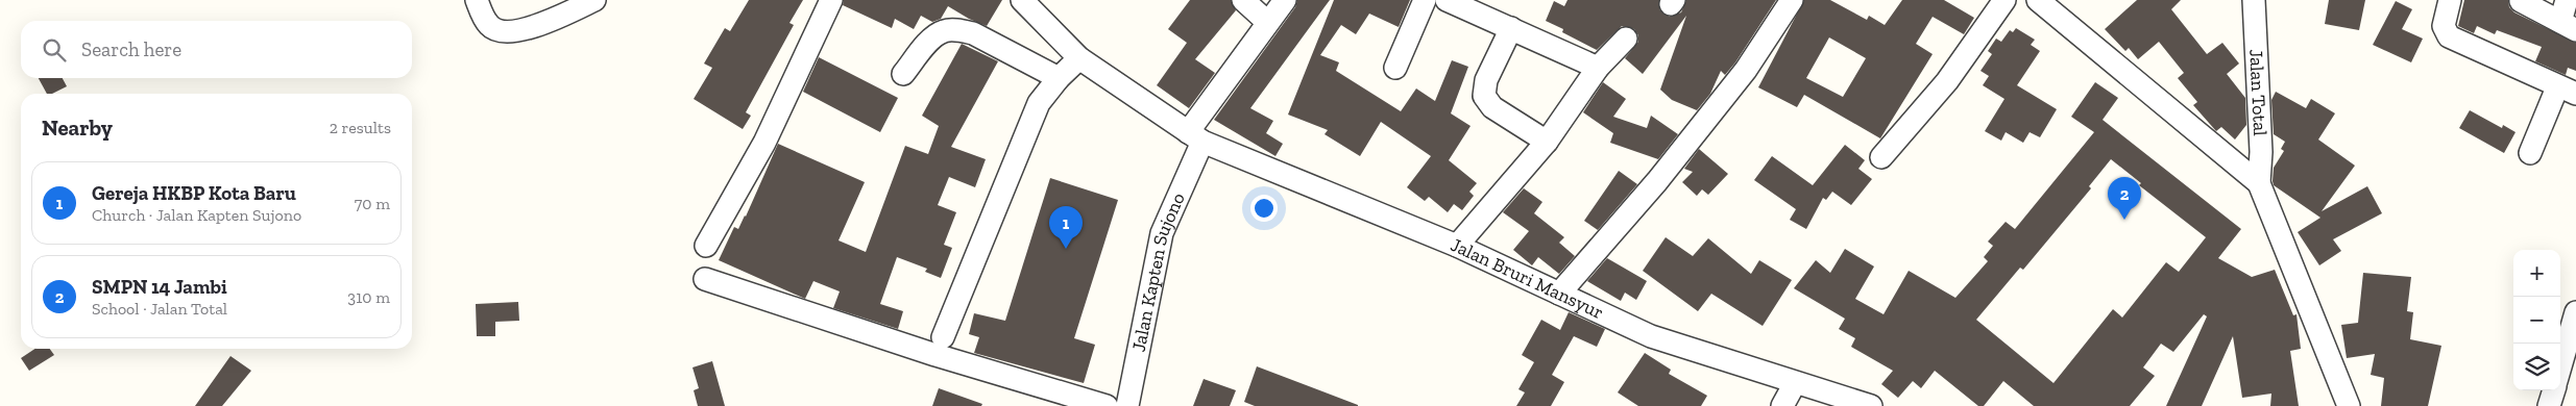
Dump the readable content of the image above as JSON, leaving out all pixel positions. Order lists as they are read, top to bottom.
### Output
{
  "streets": {
    "street": ["Jalan Total", "Jalan Kapten Sujono", "Jalan Bruri Mansyur"]
  },
  "crossings": [
    ["Jalan Kapten Sujono", "Jalan Bruri Mansyur"]
  ],
  "page": {
    "search": "Search here",
    "heading": ["Nearby", "2 results"],
    "list": [
      {
        "mark": "1",
        "name": "Gereja HKBP Kota Baru",
        "note": "Church · Jalan Kapten Sujono",
        "value": "70 m"
      },
      {
        "mark": "2",
        "name": "SMPN 14 Jambi",
        "note": "School · Jalan Total",
        "value": "310 m"
      }
    ],
    "pins": ["2", "1"],
    "map_buttons": ["+", "−"]
  }
}
